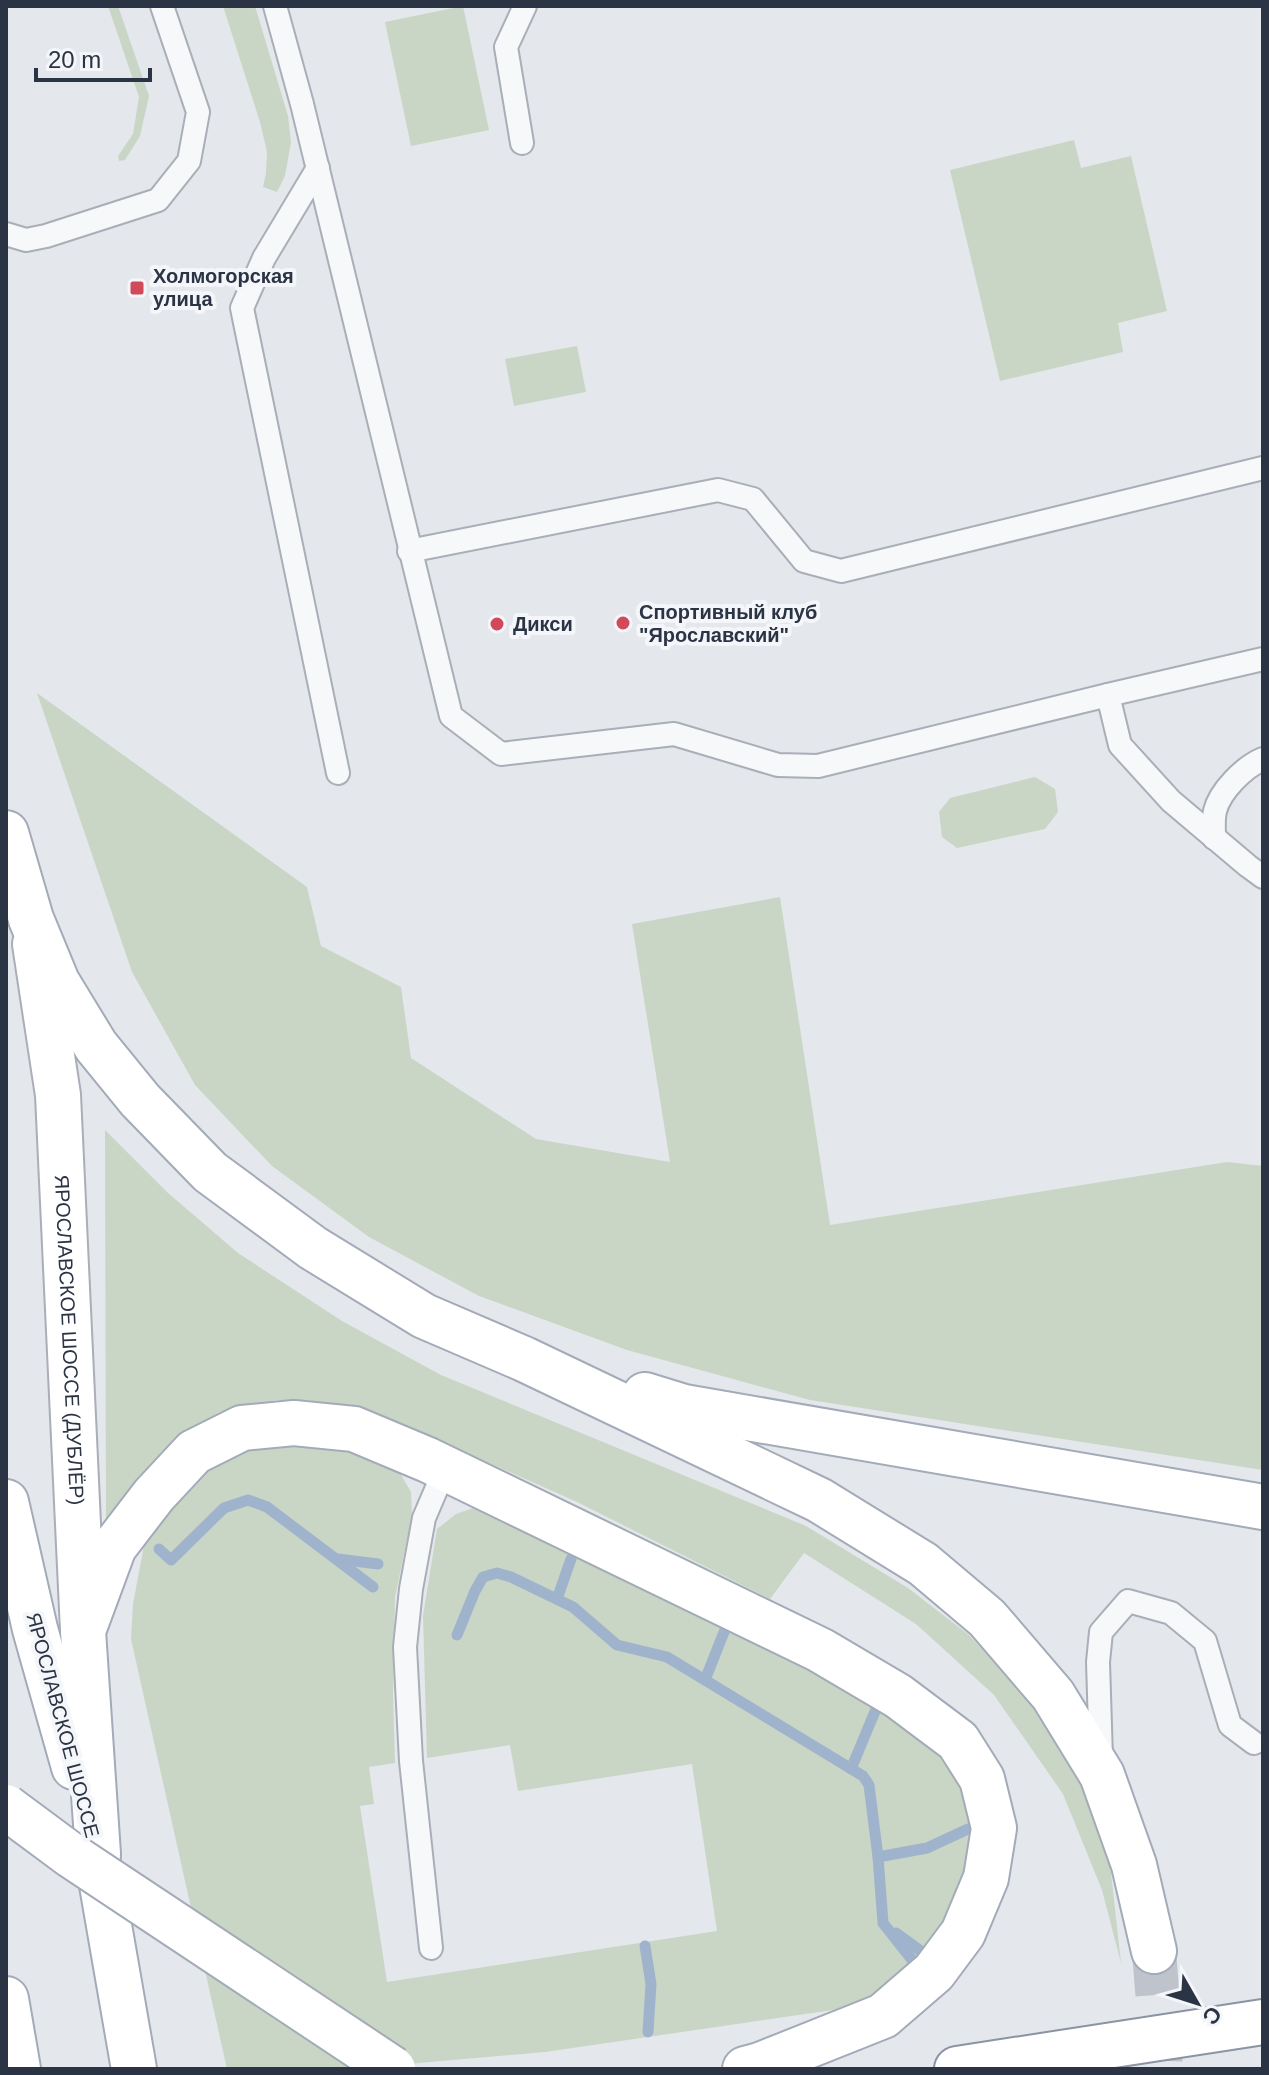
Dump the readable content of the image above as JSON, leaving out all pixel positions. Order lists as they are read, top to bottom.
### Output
{
  "streets": {
    "main road": ["ЯРОСЛАВСКОЕ ШОССЕ (ДУБЛЁР)", "ЯРОСЛАВСКОЕ ШОССЕ"]
  },
  "crossings": [
    ["ЯРОСЛАВСКОЕ ШОССЕ (ДУБЛЁР)", "ЯРОСЛАВСКОЕ ШОССЕ"]
  ],
  "places": {
    "transit": ["Холмогорская улица"],
    "other": ["Спортивный клуб \"Ярославский\"", "Дикси"]
  },
  "scale_bar": "20 m",
  "north": "bottom right"
}
